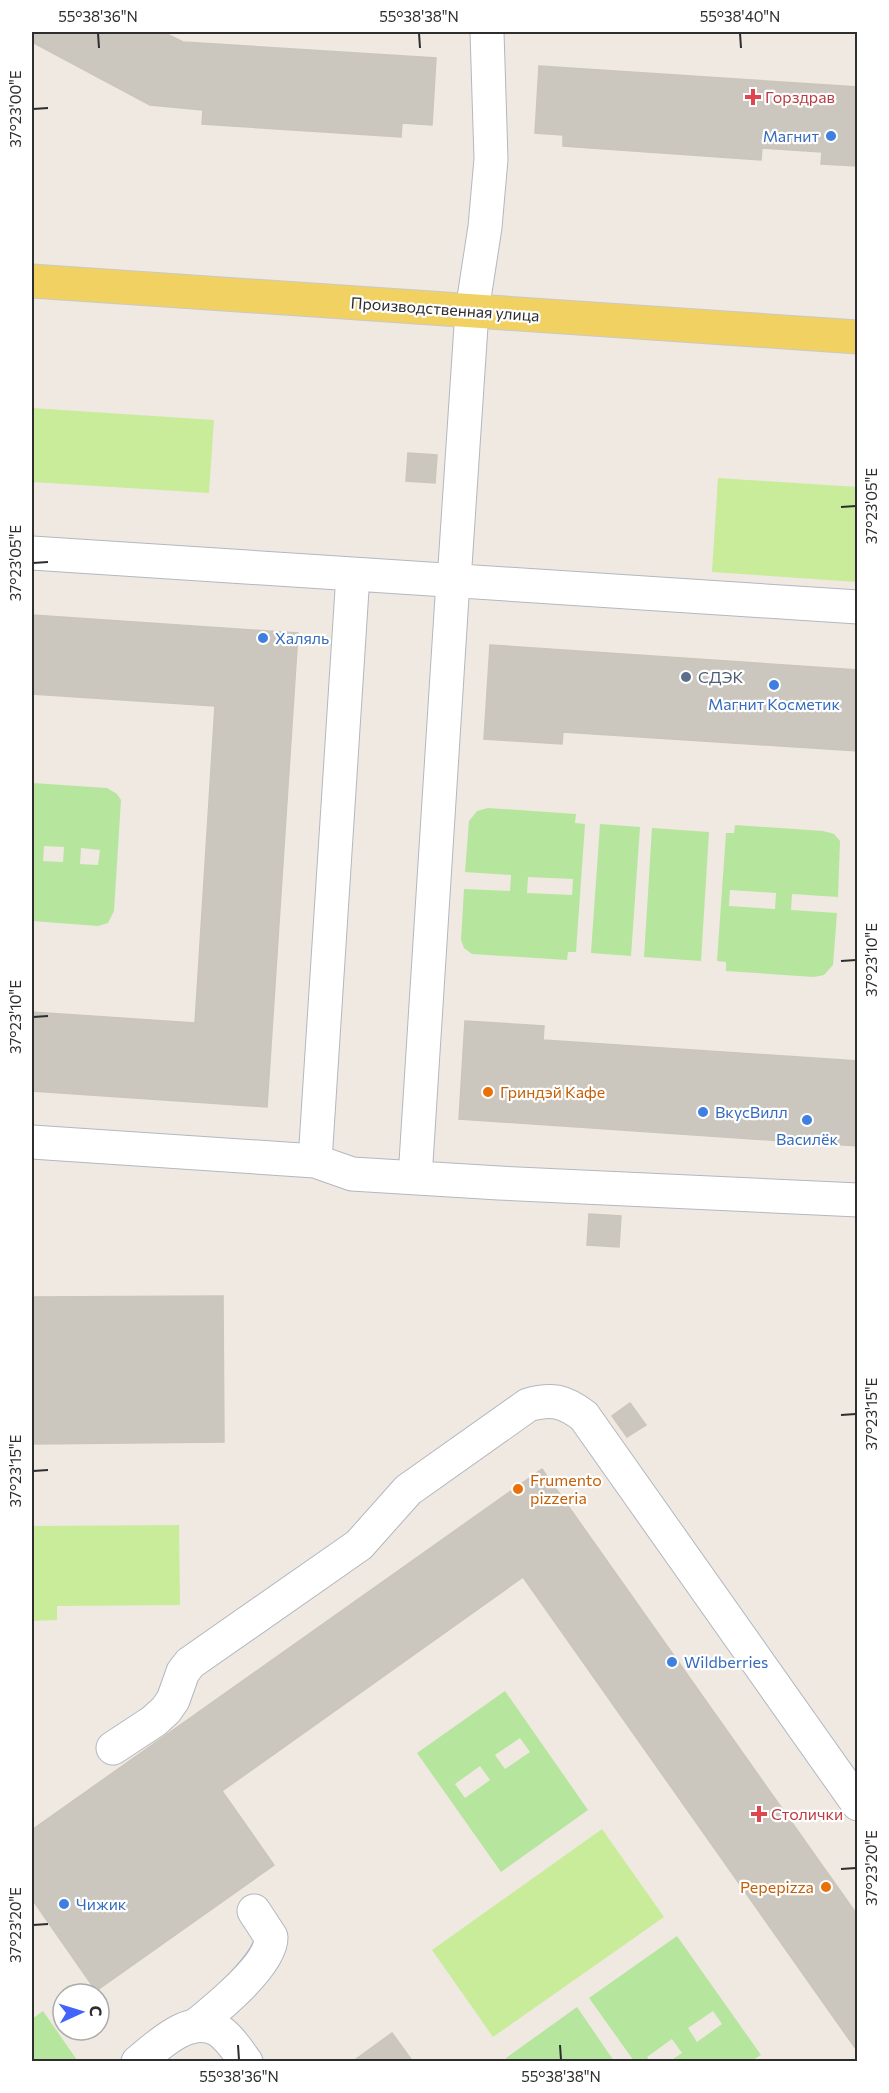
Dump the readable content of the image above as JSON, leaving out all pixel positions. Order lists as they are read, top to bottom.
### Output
{
  "streets": {
    "main road": ["Производственная улица"]
  },
  "places": {
    "health": ["Горздрав", "Столички"],
    "other": [
      "Магнит",
      "Халяль",
      "СДЭК",
      "Магнит Косметик",
      "Гриндэй Кафе",
      "ВкусВилл",
      "Василёк",
      "Frumento pizzeria",
      "Wildberries",
      "Pepepizza",
      "Чижик"
    ]
  },
  "north": "right",
  "coordinates": [
    "55°38'36\"N",
    "55°38'38\"N",
    "55°38'40\"N",
    "37°23'00\"E",
    "37°23'05\"E",
    "37°23'10\"E",
    "37°23'15\"E",
    "37°23'20\"E"
  ]
}
